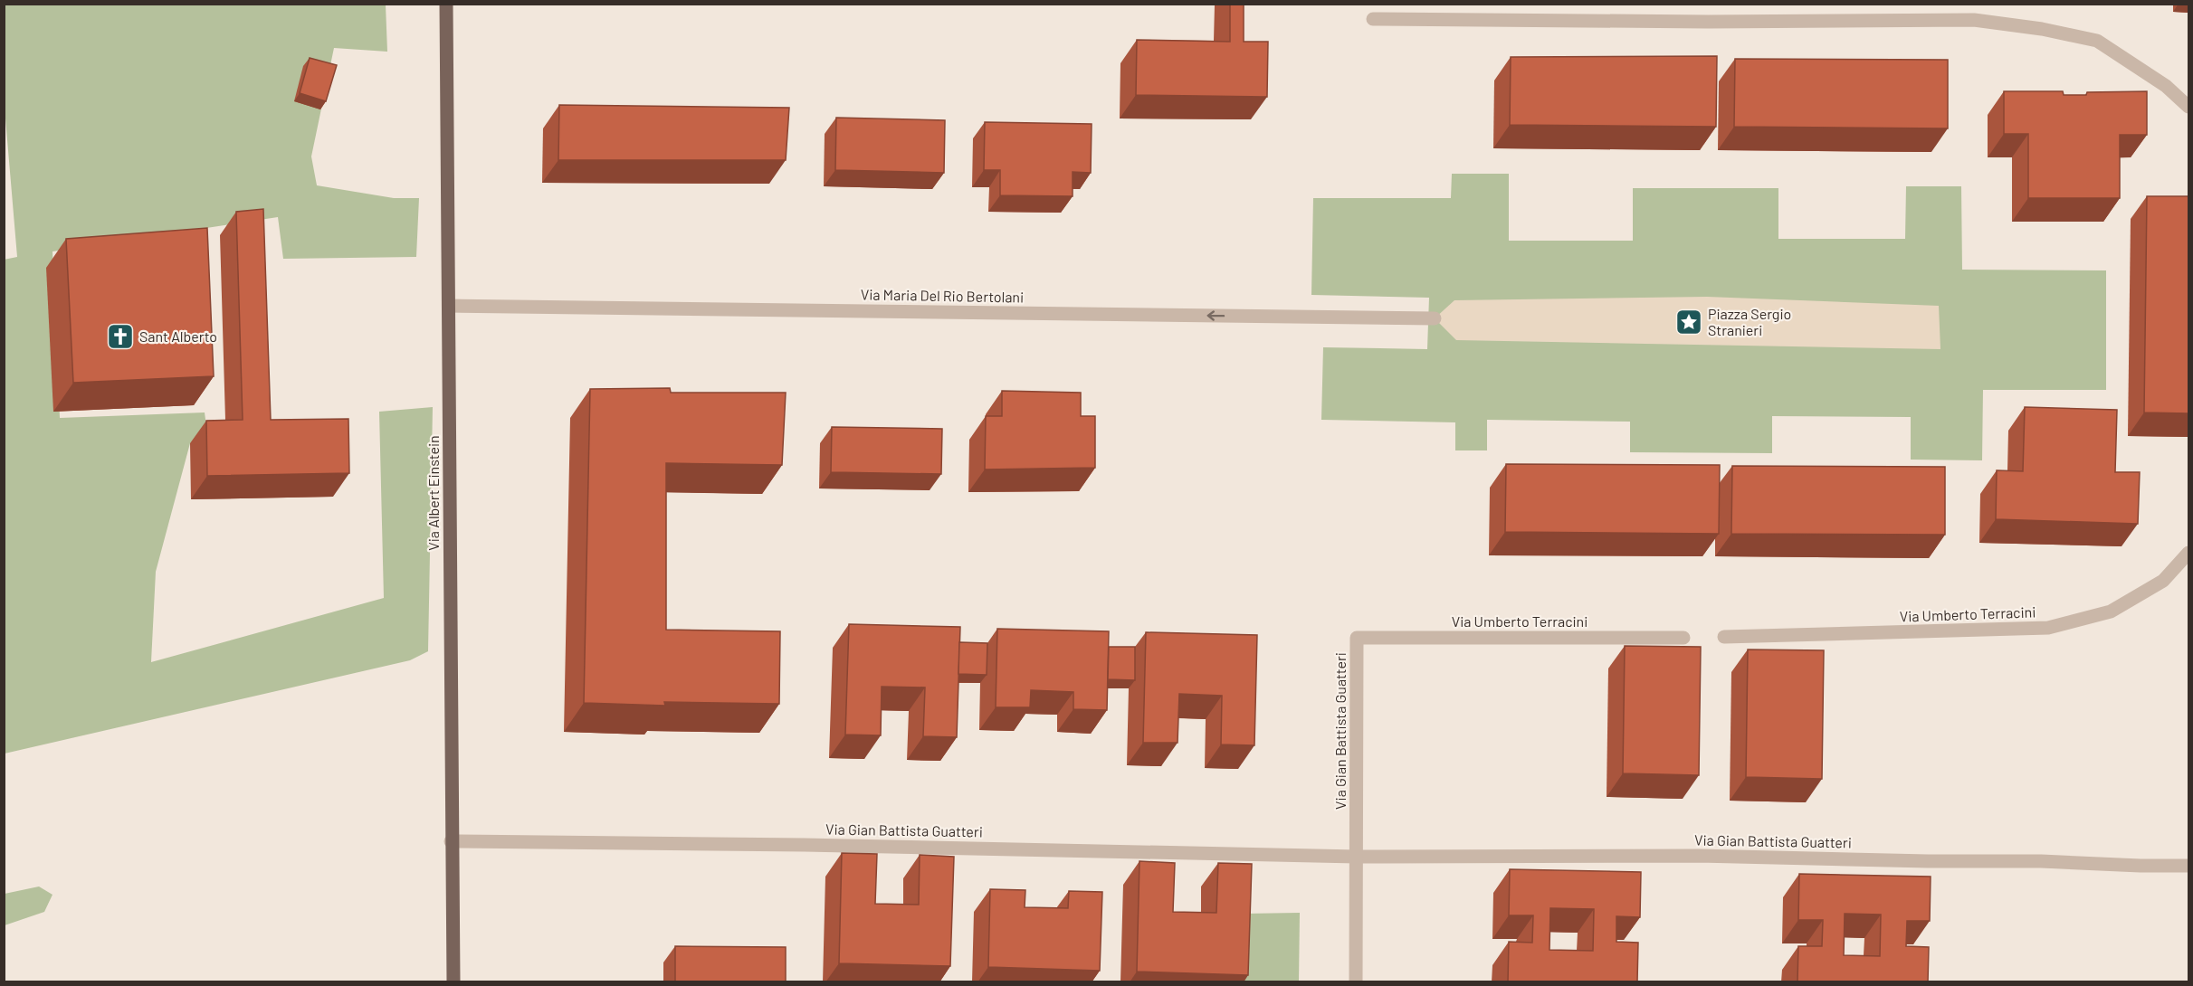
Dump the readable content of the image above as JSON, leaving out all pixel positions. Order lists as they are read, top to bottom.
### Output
{
  "streets": {
    "main road": ["Via Albert Einstein"],
    "street": ["Via Maria Del Rio Bertolani", "Via Umberto Terracini", "Via Gian Battista Guatteri"]
  },
  "crossings": [
    ["Via Maria Del Rio Bertolani", "Via Albert Einstein"],
    ["Via Albert Einstein", "Via Gian Battista Guatteri"],
    ["Via Umberto Terracini", "Via Gian Battista Guatteri"]
  ],
  "one_way": ["Via Maria Del Rio Bertolani"],
  "places": {
    "place": ["Piazza Sergio Stranieri"],
    "church": ["Sant Alberto"]
  }
}
